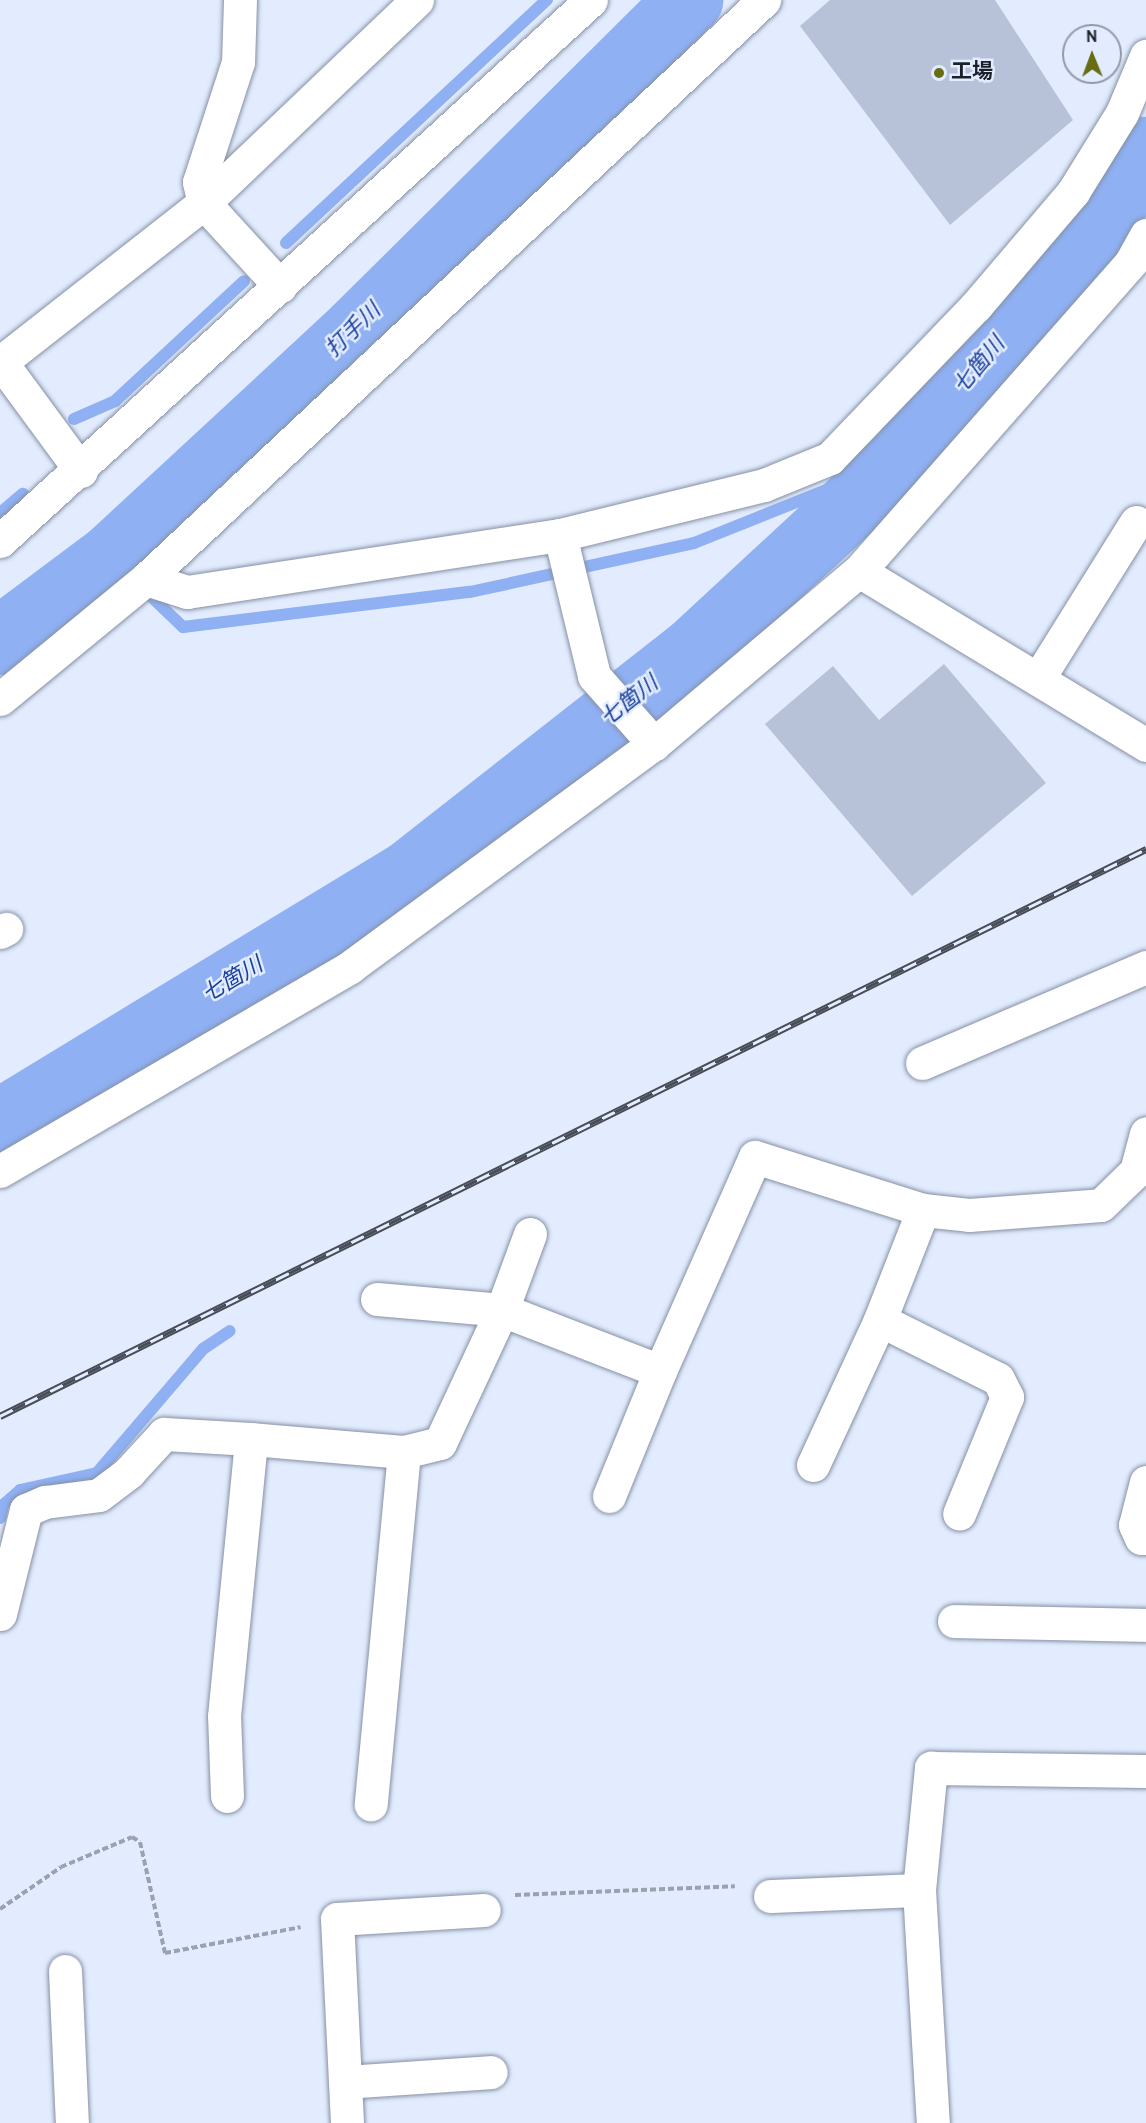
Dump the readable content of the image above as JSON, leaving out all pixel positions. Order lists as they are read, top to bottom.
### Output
{
  "water": ["打手川", "七箇川"],
  "places": ["工場"],
  "north": "top"
}
